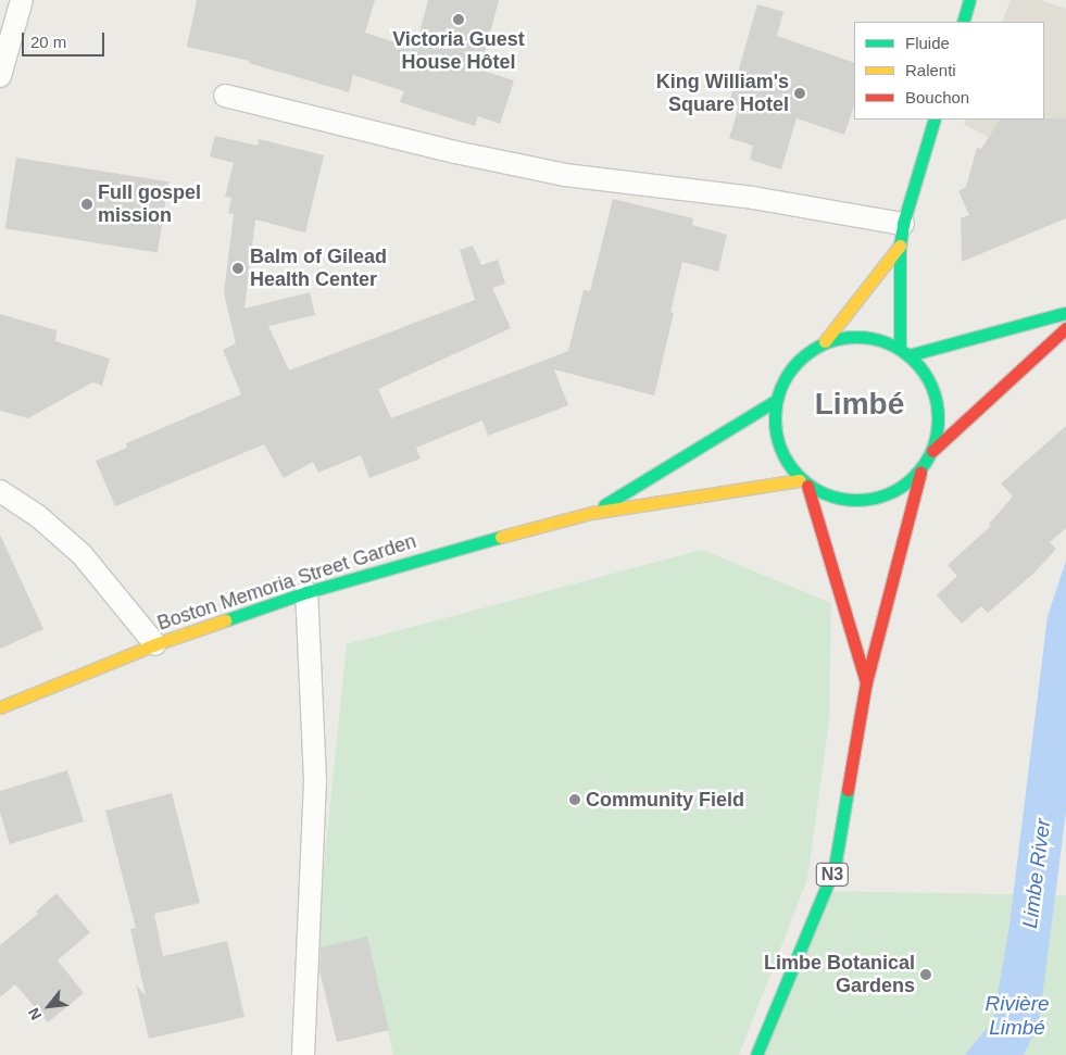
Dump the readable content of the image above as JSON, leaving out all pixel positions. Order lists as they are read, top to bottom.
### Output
{
  "streets": {
    "main road": ["Boston Memoria Street Garden", "N3"]
  },
  "districts": ["Limbé"],
  "water": ["Limbe River", "Rivière Limbé"],
  "places": [
    "Victoria Guest House Hôtel",
    "King William's Square Hotel",
    "Full gospel mission",
    "Balm of Gilead Health Center",
    "Community Field",
    "Limbe Botanical Gardens"
  ],
  "legend": ["Fluide", "Ralenti", "Bouchon"],
  "scale_bar": "20 m",
  "north": "bottom left"
}
